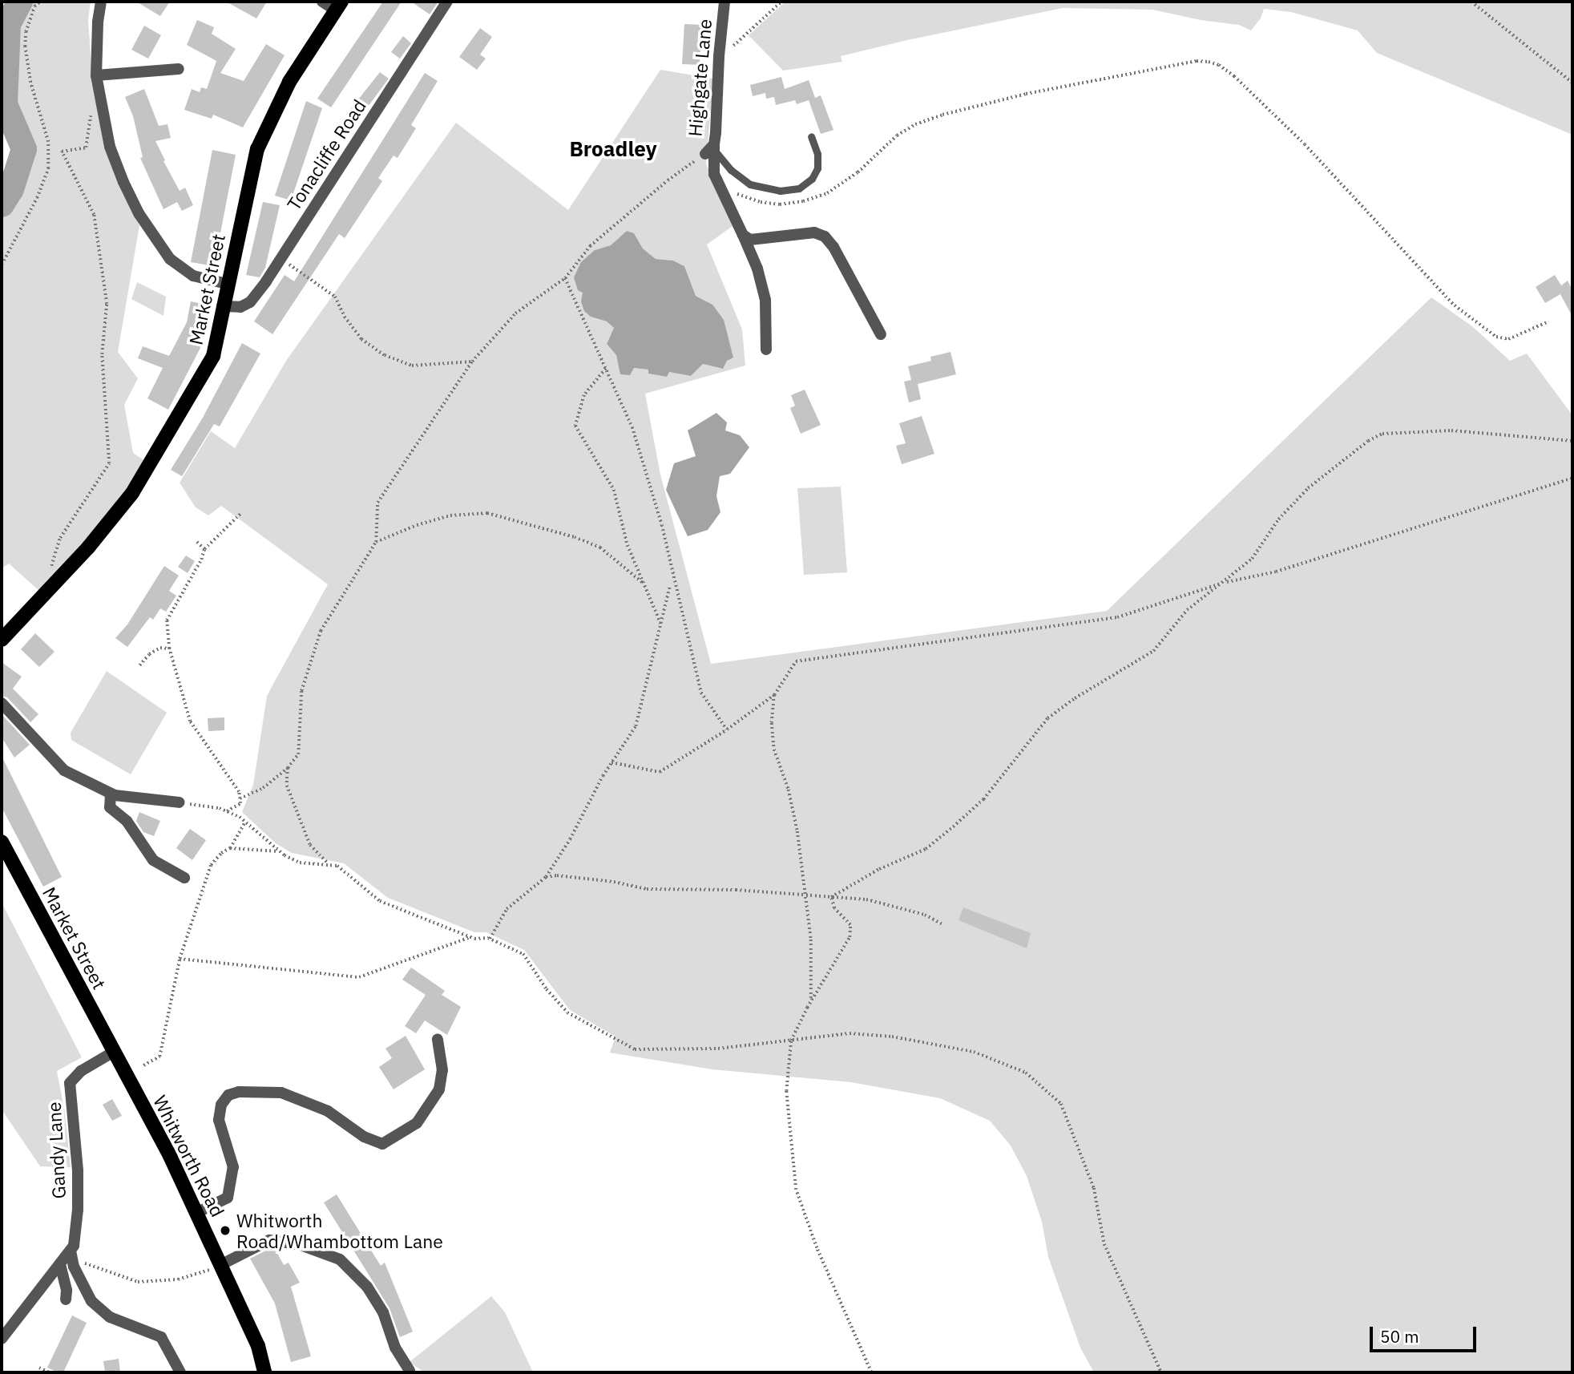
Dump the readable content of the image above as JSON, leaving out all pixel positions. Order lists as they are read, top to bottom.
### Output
{
  "streets": {
    "main road": ["Market Street", "Whitworth Road"],
    "street": ["Highgate Lane", "Tonacliffe Road", "Gandy Lane"]
  },
  "crossings": [
    ["Tonacliffe Road", "Market Street"],
    ["Market Street", "Gandy Lane"],
    ["Market Street", "Whitworth Road"],
    ["Gandy Lane", "Whitworth Road"]
  ],
  "districts": ["Broadley"],
  "places": ["Whitworth Road/Whambottom Lane"],
  "scale_bar": "50 m"
}
